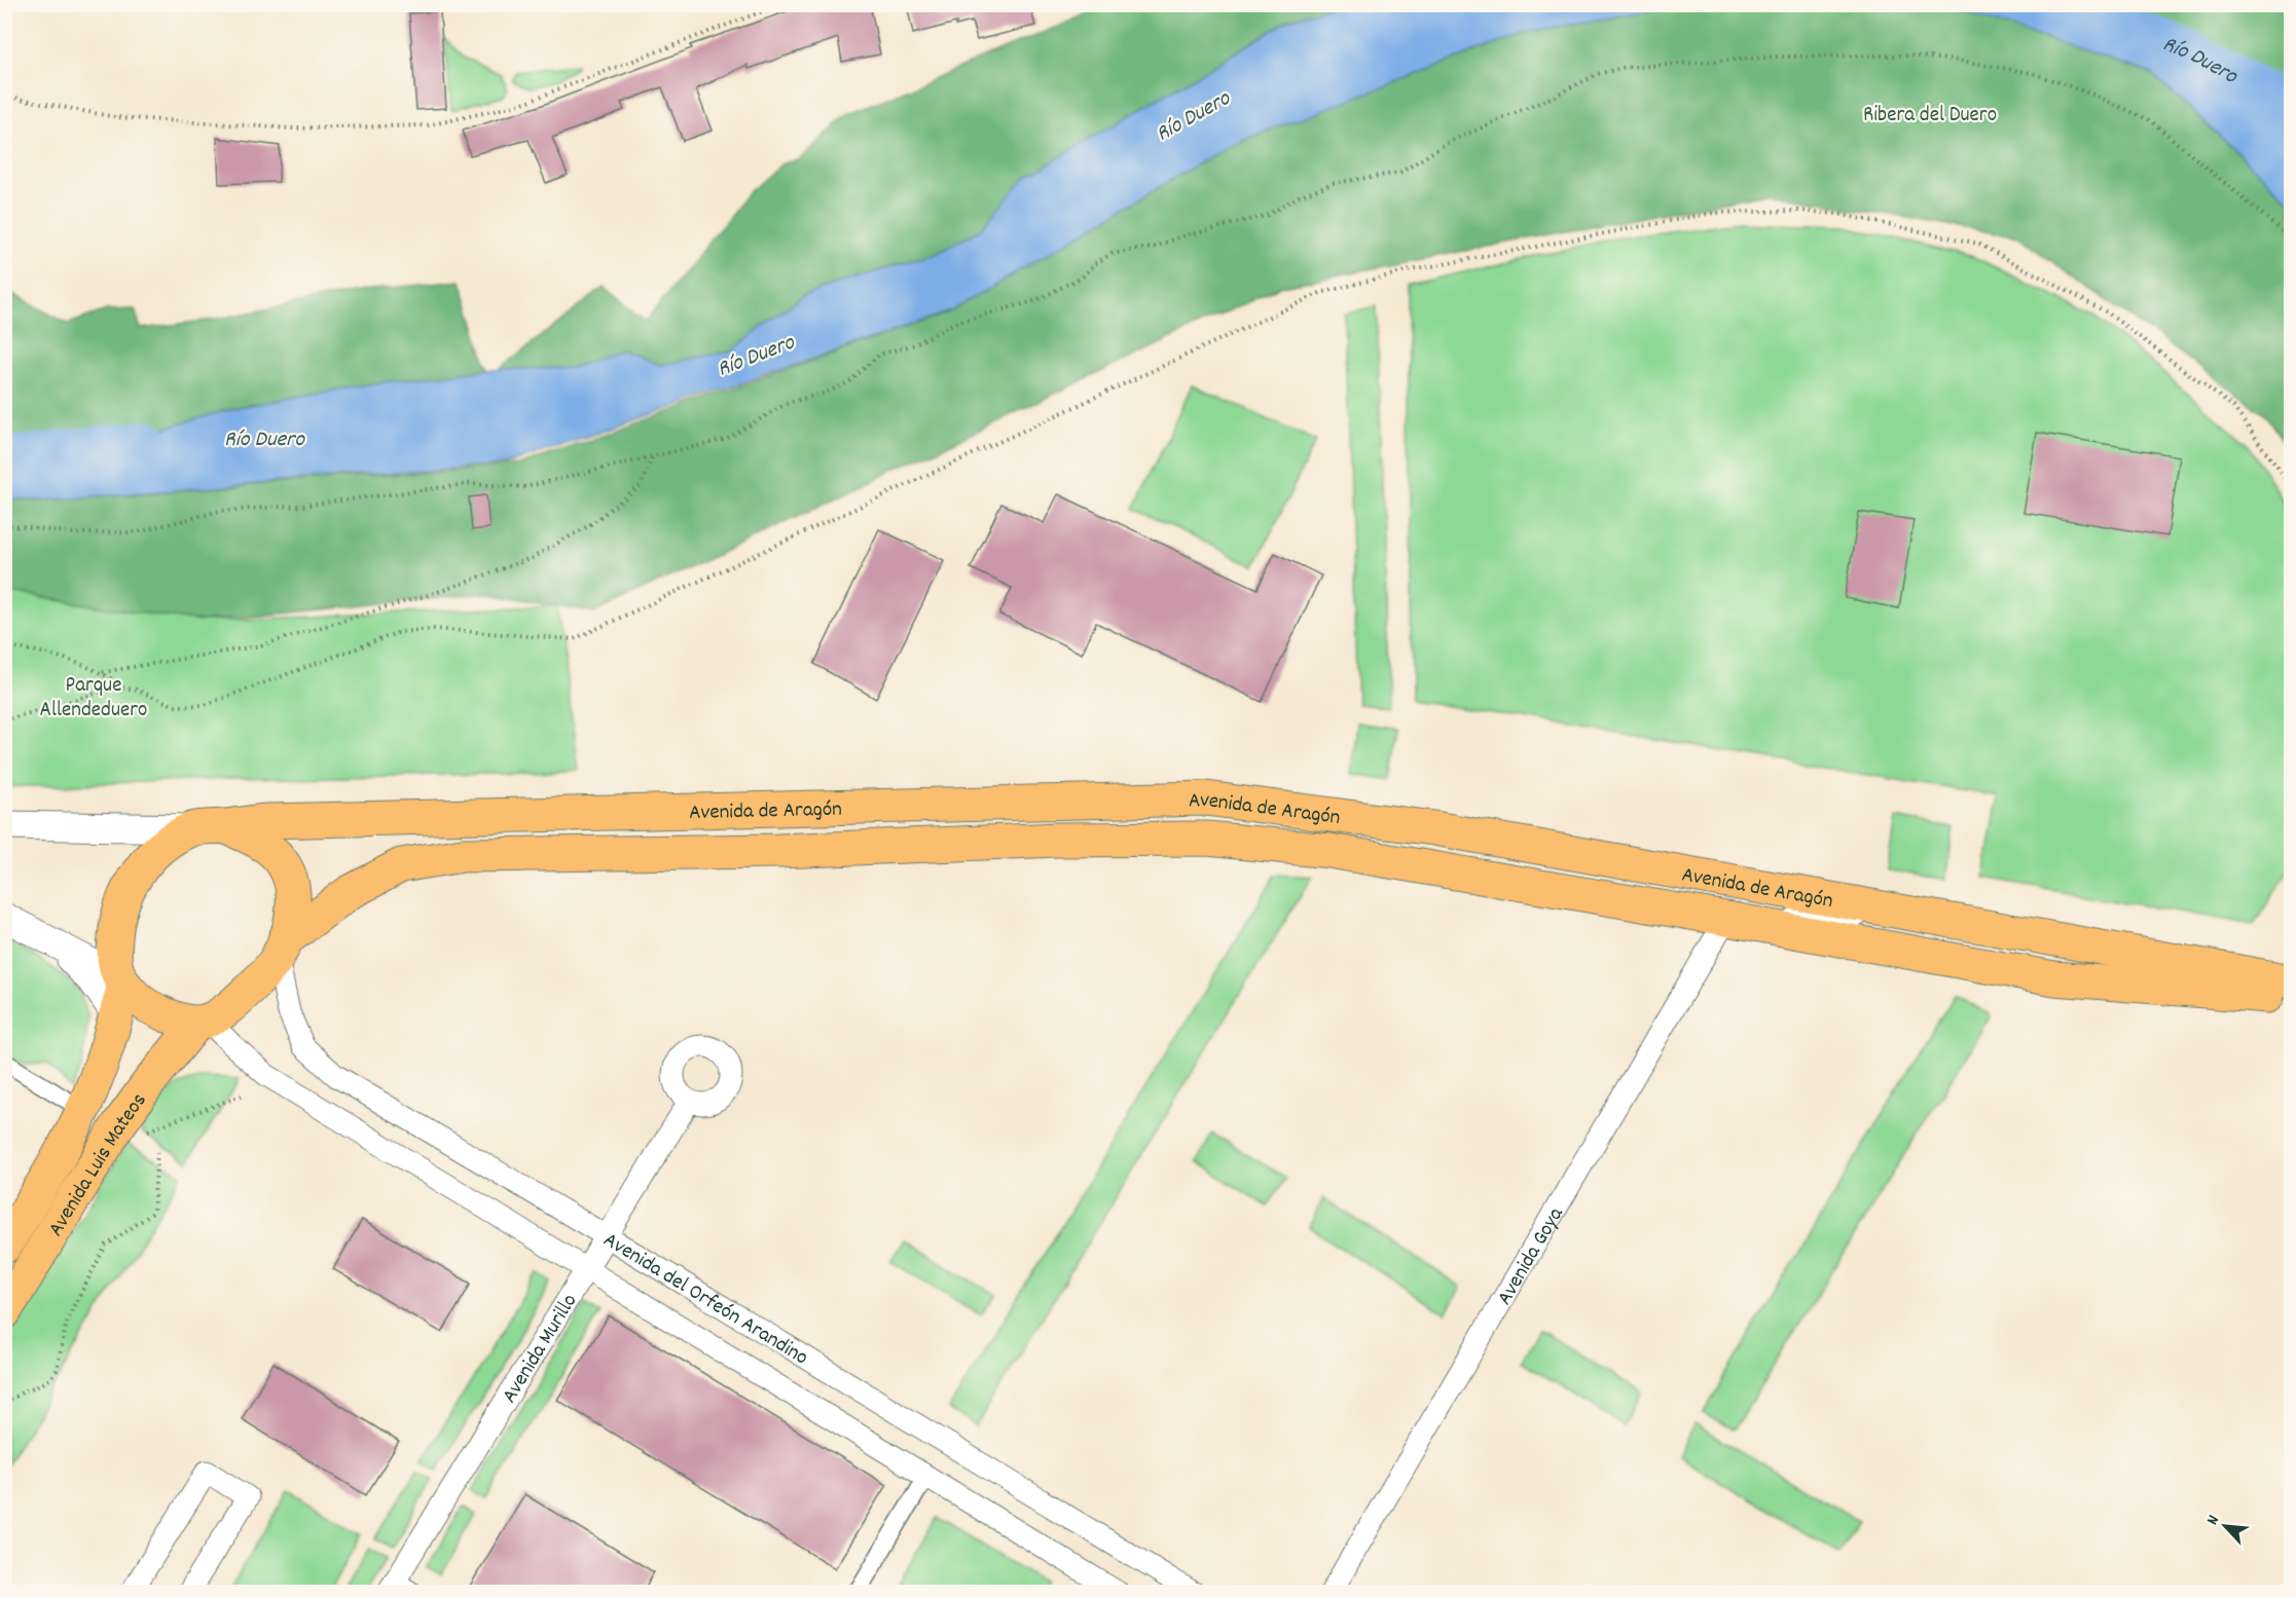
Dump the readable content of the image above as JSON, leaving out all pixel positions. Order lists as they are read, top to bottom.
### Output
{
  "streets": {
    "highway": ["Avenida de Aragón", "Avenida Luis Mateos"],
    "street": ["Avenida Goya", "Avenida del Orfeón Arandino", "Avenida Murillo"]
  },
  "crossings": [
    ["Avenida de Aragón", "Avenida Luis Mateos"],
    ["Avenida de Aragón", "Avenida Goya"],
    ["Avenida de Aragón", "Avenida del Orfeón Arandino"],
    ["Avenida Luis Mateos", "Avenida del Orfeón Arandino"],
    ["Avenida del Orfeón Arandino", "Avenida Murillo"]
  ],
  "water": ["Río Duero"],
  "parks": ["Ribera del Duero", "Parque Allendeduero"],
  "north": "top left"
}
